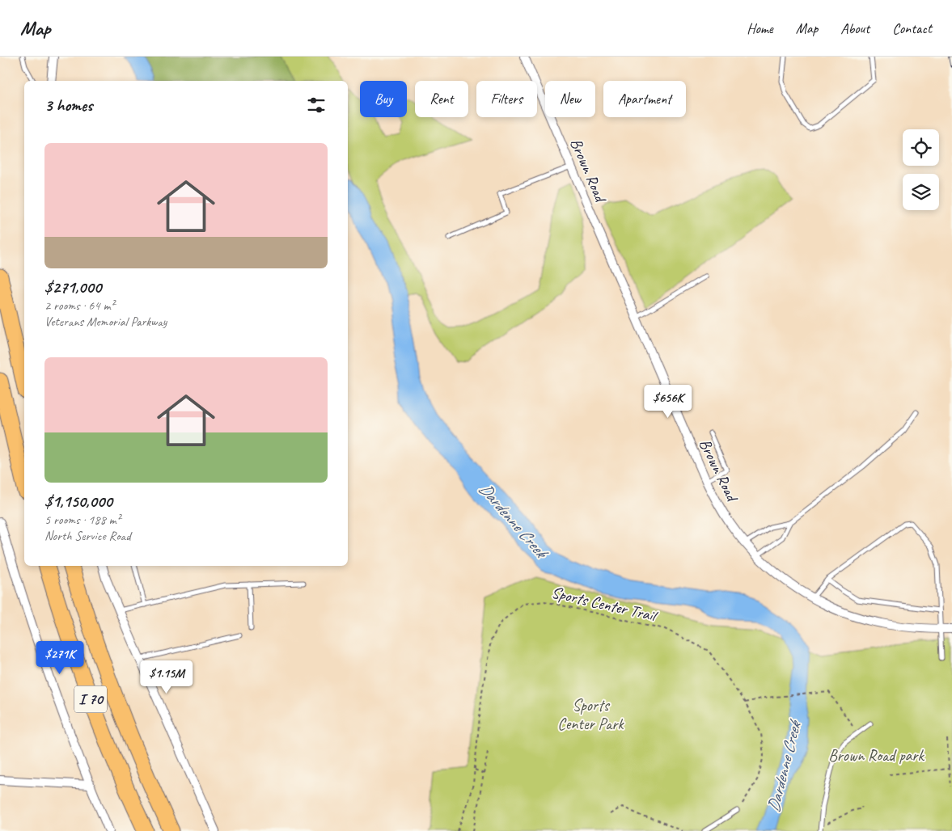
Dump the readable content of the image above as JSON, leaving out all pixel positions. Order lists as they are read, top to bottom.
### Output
{
  "streets": {
    "highway": ["I 70"],
    "street": ["Brown Road"],
    "path": ["Sports Center Trail"]
  },
  "water": ["Dardenne Creek"],
  "parks": ["Sports Center Park", "Brown Road park"],
  "page": {
    "header": "Map",
    "nav": [
      "Home",
      "Map",
      "About",
      "Contact"
    ],
    "chip": [
      "Buy",
      "Rent",
      "Filters",
      "New",
      "Apartment"
    ],
    "heading": "3 homes",
    "list": [
      {
        "name": "$271,000",
        "note": "2 rooms · 64 m² · Veterans Memorial Parkway"
      },
      {
        "name": "$1,150,000",
        "note": "5 rooms · 188 m² · North Service Road"
      }
    ],
    "price": ["$656K", "$271K", "$1.15M"]
  }
}
